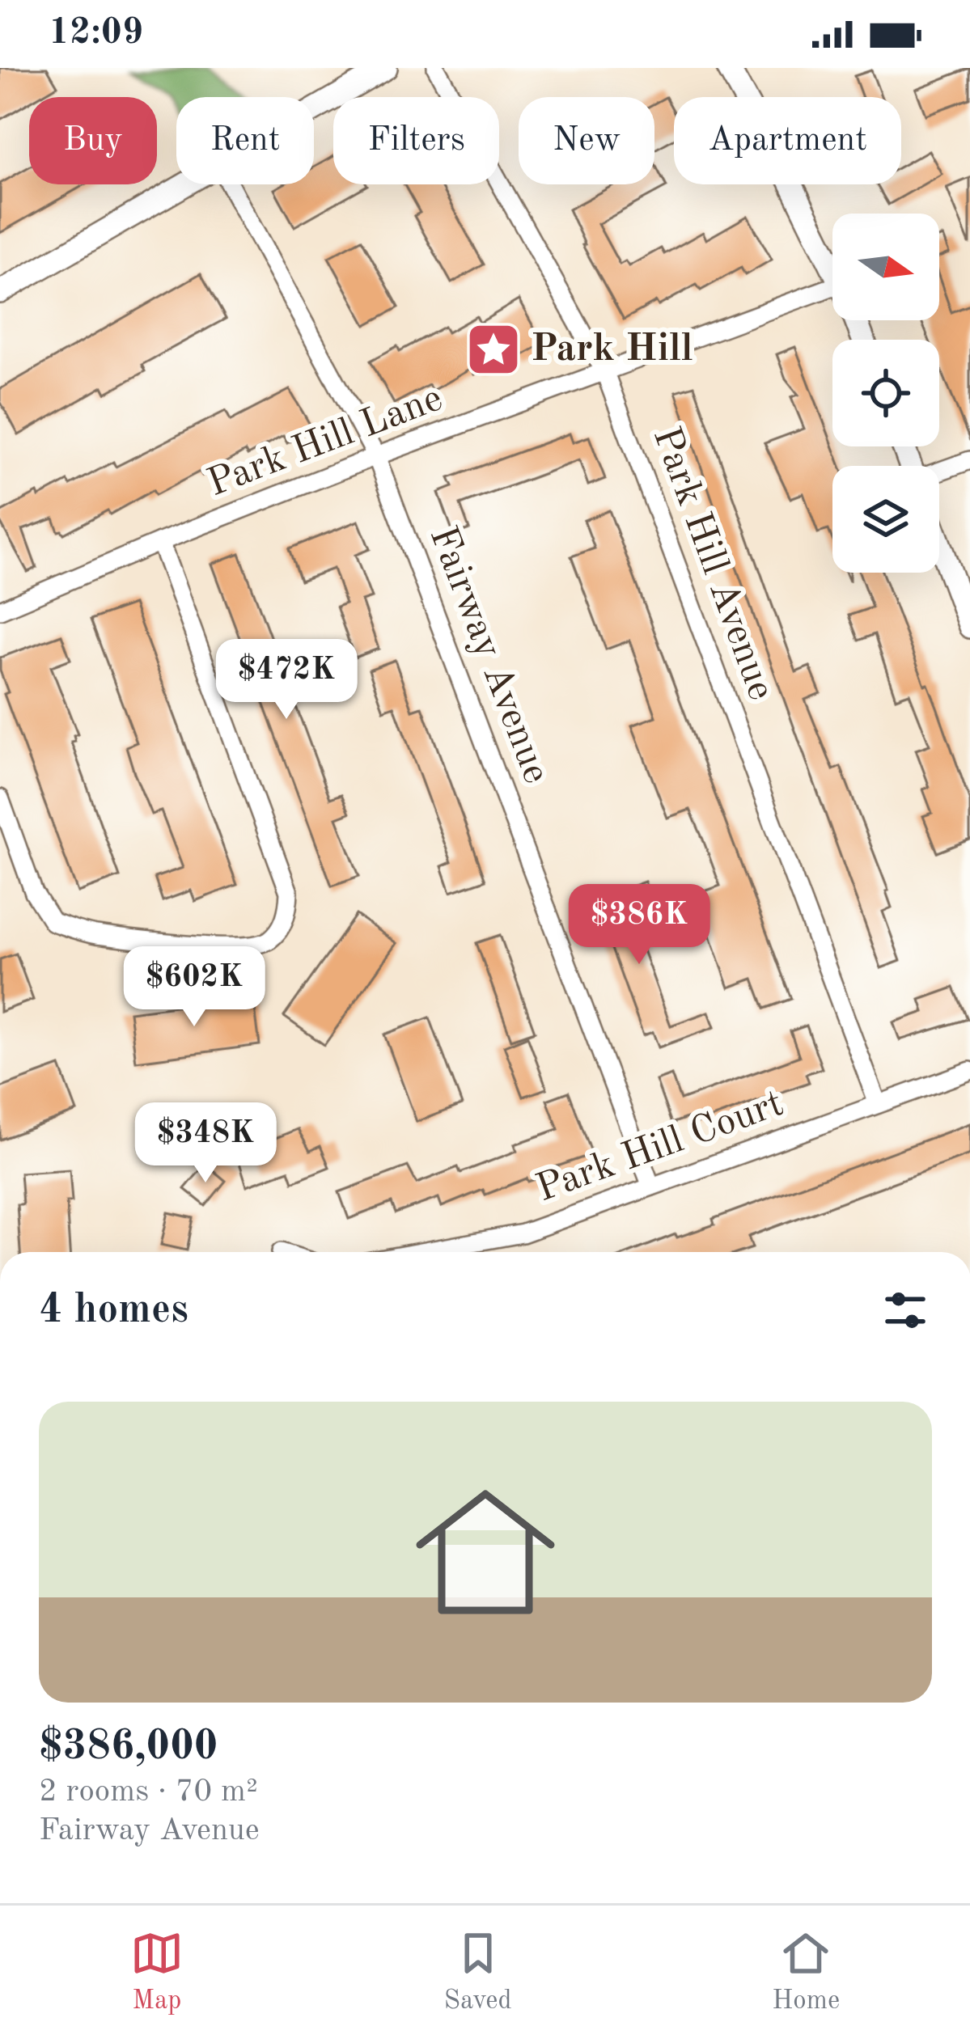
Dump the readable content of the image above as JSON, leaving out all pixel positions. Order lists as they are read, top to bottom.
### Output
{
  "streets": {
    "street": [
      "Park Hill Lane",
      "Park Hill Avenue",
      "Fairway Avenue",
      "Park Hill Court"
    ]
  },
  "crossings": [
    ["Park Hill Lane", "Park Hill Avenue"],
    ["Park Hill Lane", "Fairway Avenue"],
    ["Park Hill Avenue", "Park Hill Court"],
    ["Fairway Avenue", "Park Hill Court"]
  ],
  "places": {
    "place": ["Park Hill"]
  },
  "north": "right",
  "page": {
    "status": "12:09",
    "chip": [
      "Buy",
      "Rent",
      "Filters",
      "New",
      "Apartment"
    ],
    "price": [
      "$472K",
      "$386K",
      "$602K",
      "$348K"
    ],
    "heading": "4 homes",
    "list": [
      {
        "name": "$386,000",
        "note": "2 rooms · 70 m² · Fairway Avenue"
      }
    ],
    "tabs": ["Map", "Saved", "Home"]
  }
}
